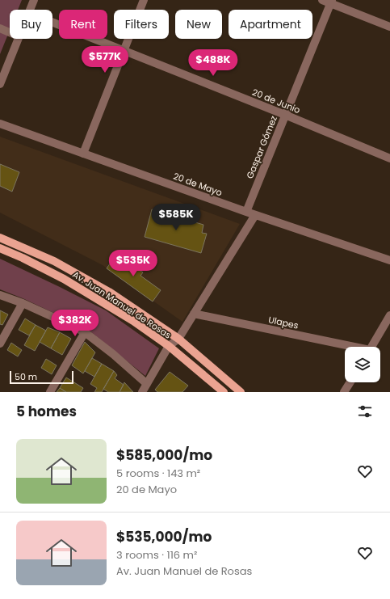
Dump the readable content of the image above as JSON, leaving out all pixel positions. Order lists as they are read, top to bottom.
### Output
{
  "streets": {
    "main road": ["Av. Juan Manuel de Rosas"],
    "street": [
      "20 de Junio",
      "Gaspar Gómez",
      "20 de Mayo",
      "Ulapes"
    ]
  },
  "crossings": [
    ["20 de Junio", "Gaspar Gómez"],
    ["Gaspar Gómez", "20 de Mayo"]
  ],
  "scale_bar": "50 m",
  "page": {
    "chip": [
      "Buy",
      "Rent",
      "Filters",
      "New",
      "Apartment"
    ],
    "price": [
      "$577K",
      "$488K",
      "$585K",
      "$535K",
      "$382K"
    ],
    "scale": "50 m",
    "heading": "5 homes",
    "list": [
      {
        "name": "$585,000/mo",
        "note": "5 rooms · 143 m² · 20 de Mayo"
      },
      {
        "name": "$535,000/mo",
        "note": "3 rooms · 116 m² · Av. Juan Manuel de Rosas"
      }
    ]
  }
}
